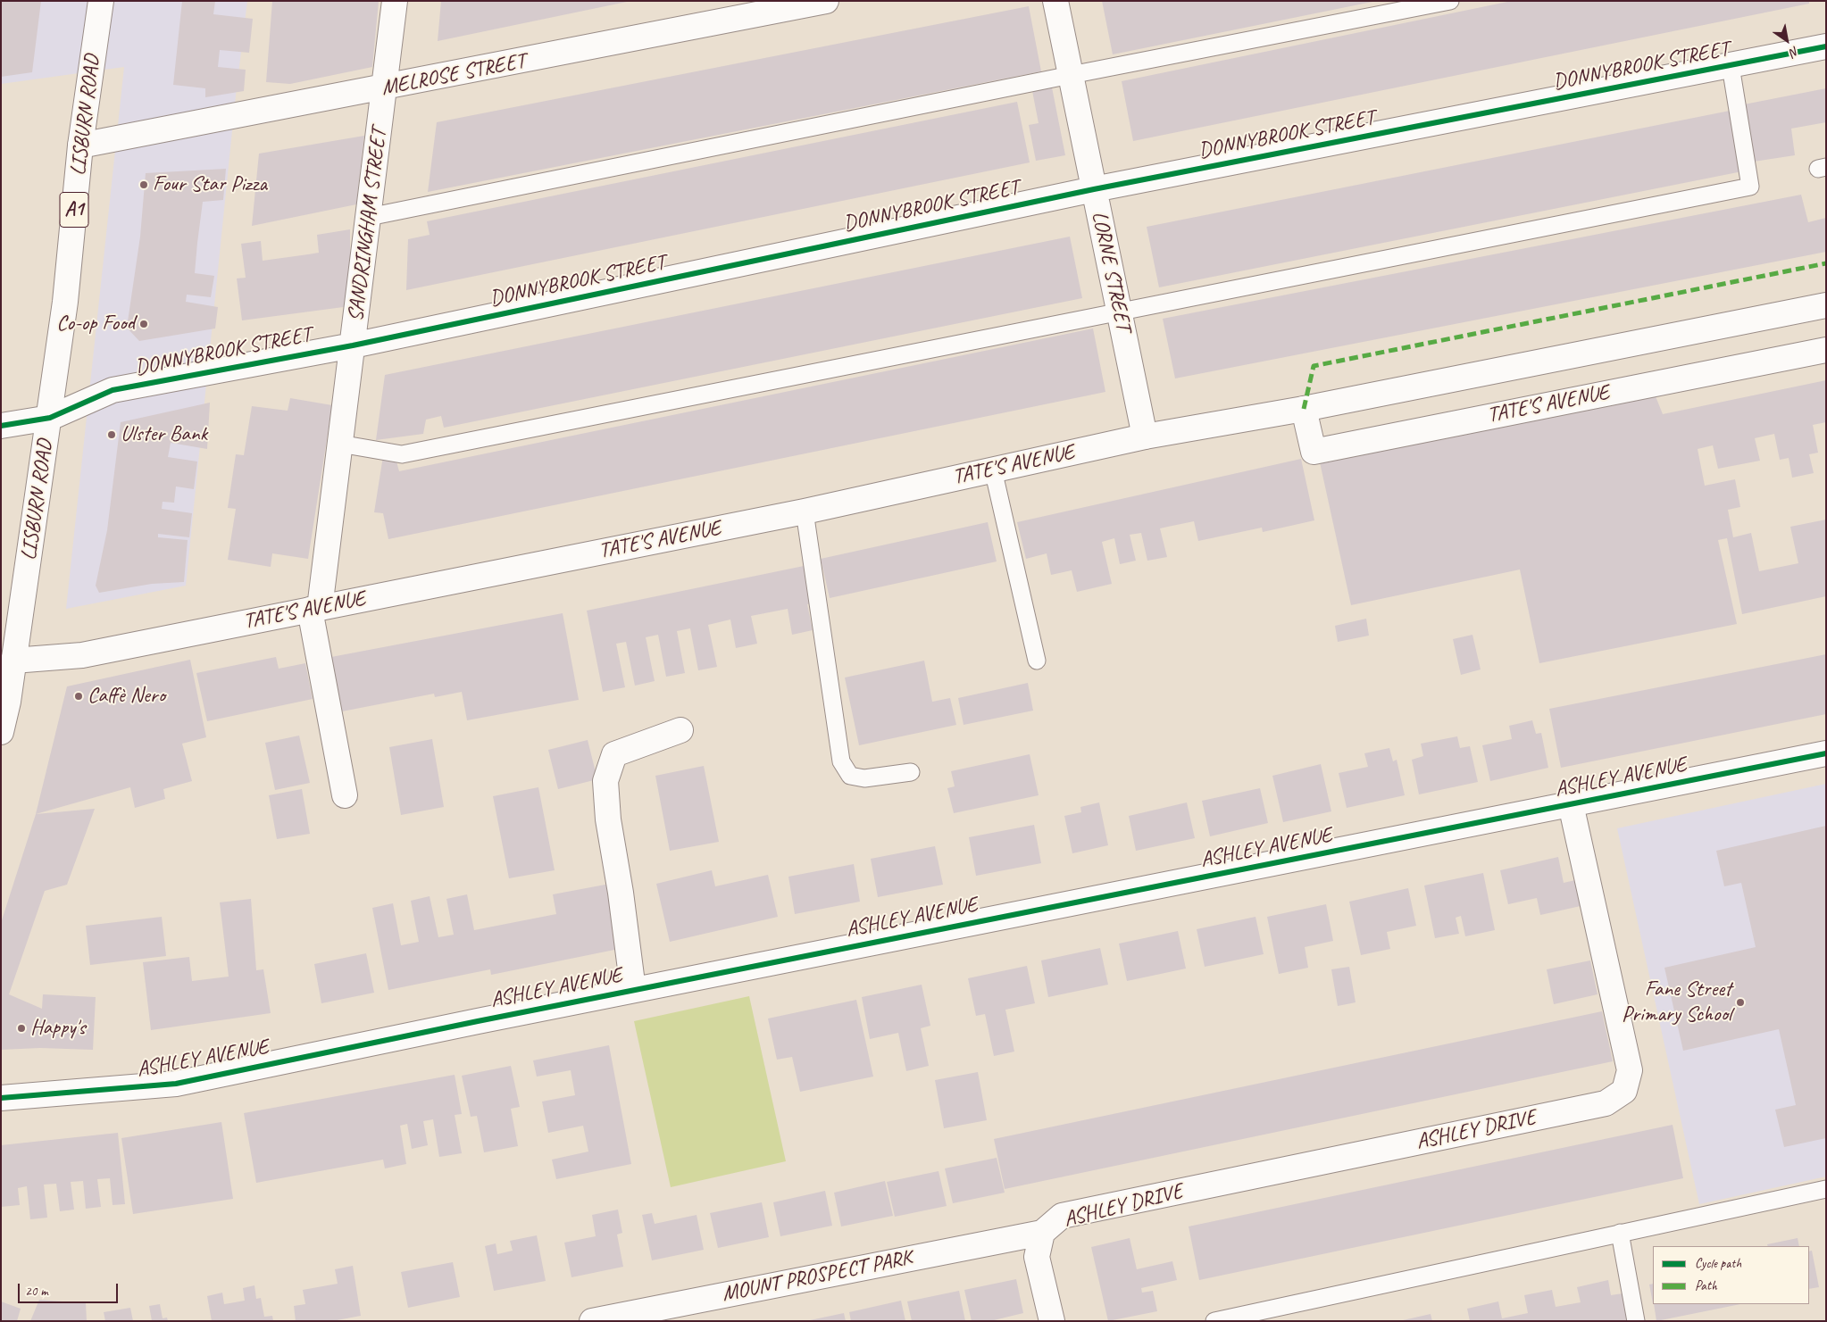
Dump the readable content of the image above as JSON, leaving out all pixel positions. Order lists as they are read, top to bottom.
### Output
{
  "streets": {
    "street": [
      "DONNYBROOK STREET",
      "MELROSE STREET",
      "LISBURN ROAD",
      "A1",
      "SANDRINGHAM STREET",
      "LORNE STREET",
      "TATE'S AVENUE",
      "ASHLEY AVENUE",
      "ASHLEY DRIVE",
      "MOUNT PROSPECT PARK"
    ]
  },
  "crossings": [
    ["DONNYBROOK STREET", "LISBURN ROAD"],
    ["DONNYBROOK STREET", "SANDRINGHAM STREET"],
    ["DONNYBROOK STREET", "LORNE STREET"],
    ["MELROSE STREET", "LISBURN ROAD"],
    ["MELROSE STREET", "SANDRINGHAM STREET"],
    ["LISBURN ROAD", "TATE'S AVENUE"],
    ["SANDRINGHAM STREET", "TATE'S AVENUE"],
    ["LORNE STREET", "TATE'S AVENUE"],
    ["ASHLEY AVENUE", "ASHLEY DRIVE"],
    ["ASHLEY DRIVE", "MOUNT PROSPECT PARK"]
  ],
  "places": [
    "Four Star Pizza",
    "Co-op Food",
    "Ulster Bank",
    "Caffè Nero",
    "Fane Street Primary School",
    "Happy's"
  ],
  "legend": ["Cycle path", "Path"],
  "scale_bar": "20 m",
  "north": "bottom right"
}
